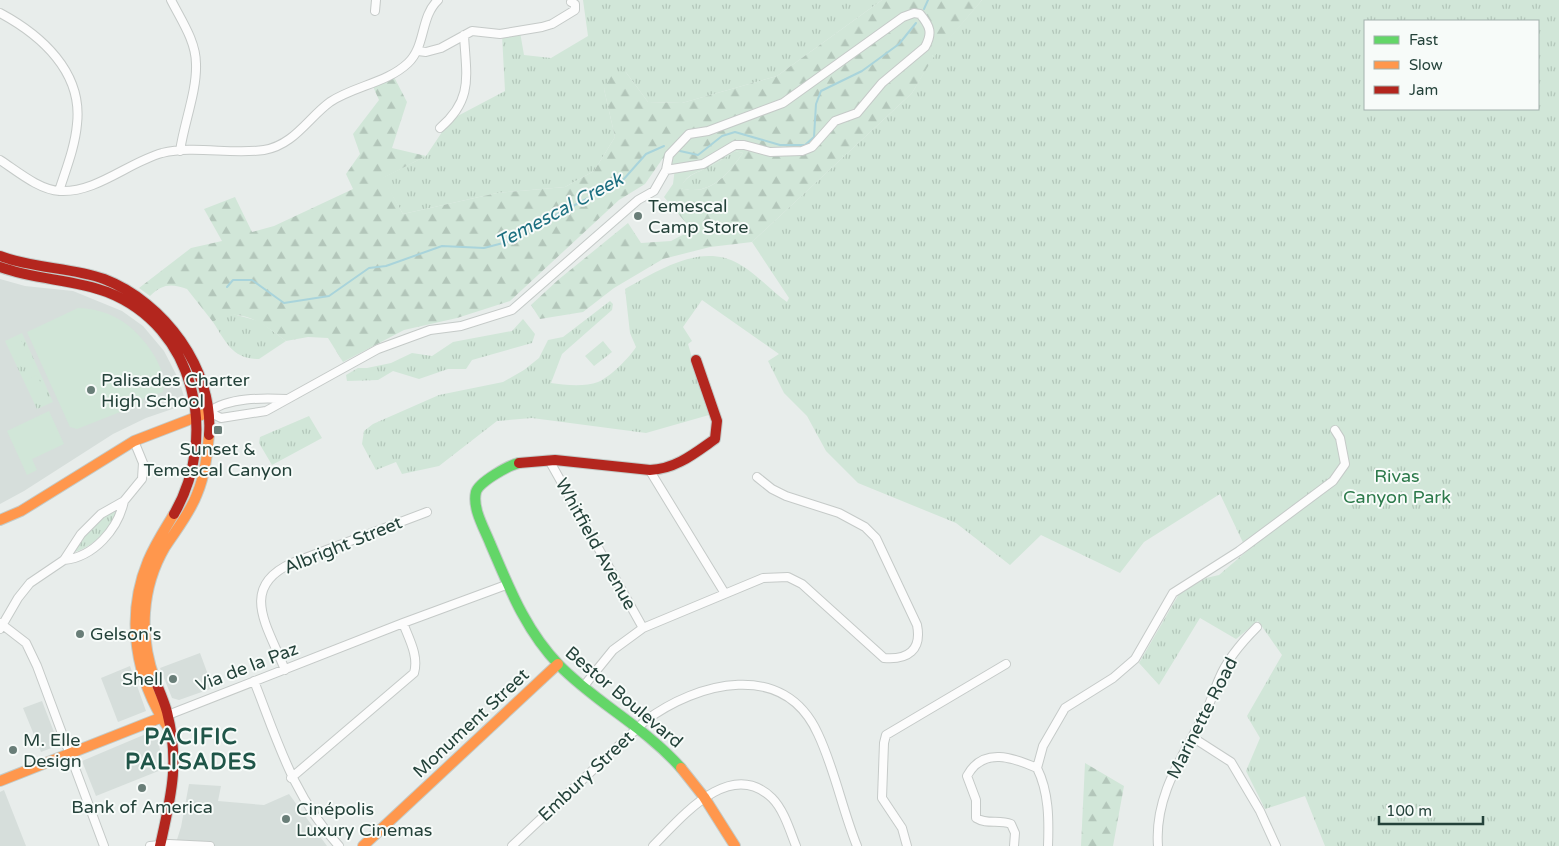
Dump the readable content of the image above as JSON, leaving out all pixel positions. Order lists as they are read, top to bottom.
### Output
{
  "streets": {
    "main road": ["Via de la Paz", "Bestor Boulevard", "Monument Street"],
    "street": [
      "Whitfield Avenue",
      "Albright Street",
      "Marinette Road",
      "Embury Street"
    ]
  },
  "crossings": [
    ["Whitfield Avenue", "Bestor Boulevard"],
    ["Albright Street", "Via de la Paz"],
    ["Via de la Paz", "Bestor Boulevard"],
    ["Bestor Boulevard", "Monument Street"],
    ["Bestor Boulevard", "Embury Street"]
  ],
  "districts": ["PACIFIC PALISADES"],
  "water": ["Temescal Creek"],
  "parks": ["Rivas Canyon Park"],
  "places": {
    "other": [
      "Temescal Camp Store",
      "Palisades Charter High School",
      "Gelson's",
      "Shell",
      "M. Elle Design",
      "Bank of America",
      "Cinépolis Luxury Cinemas"
    ],
    "transit": ["Sunset & Temescal Canyon"]
  },
  "legend": ["Fast", "Slow", "Jam"],
  "scale_bar": "100 m"
}
